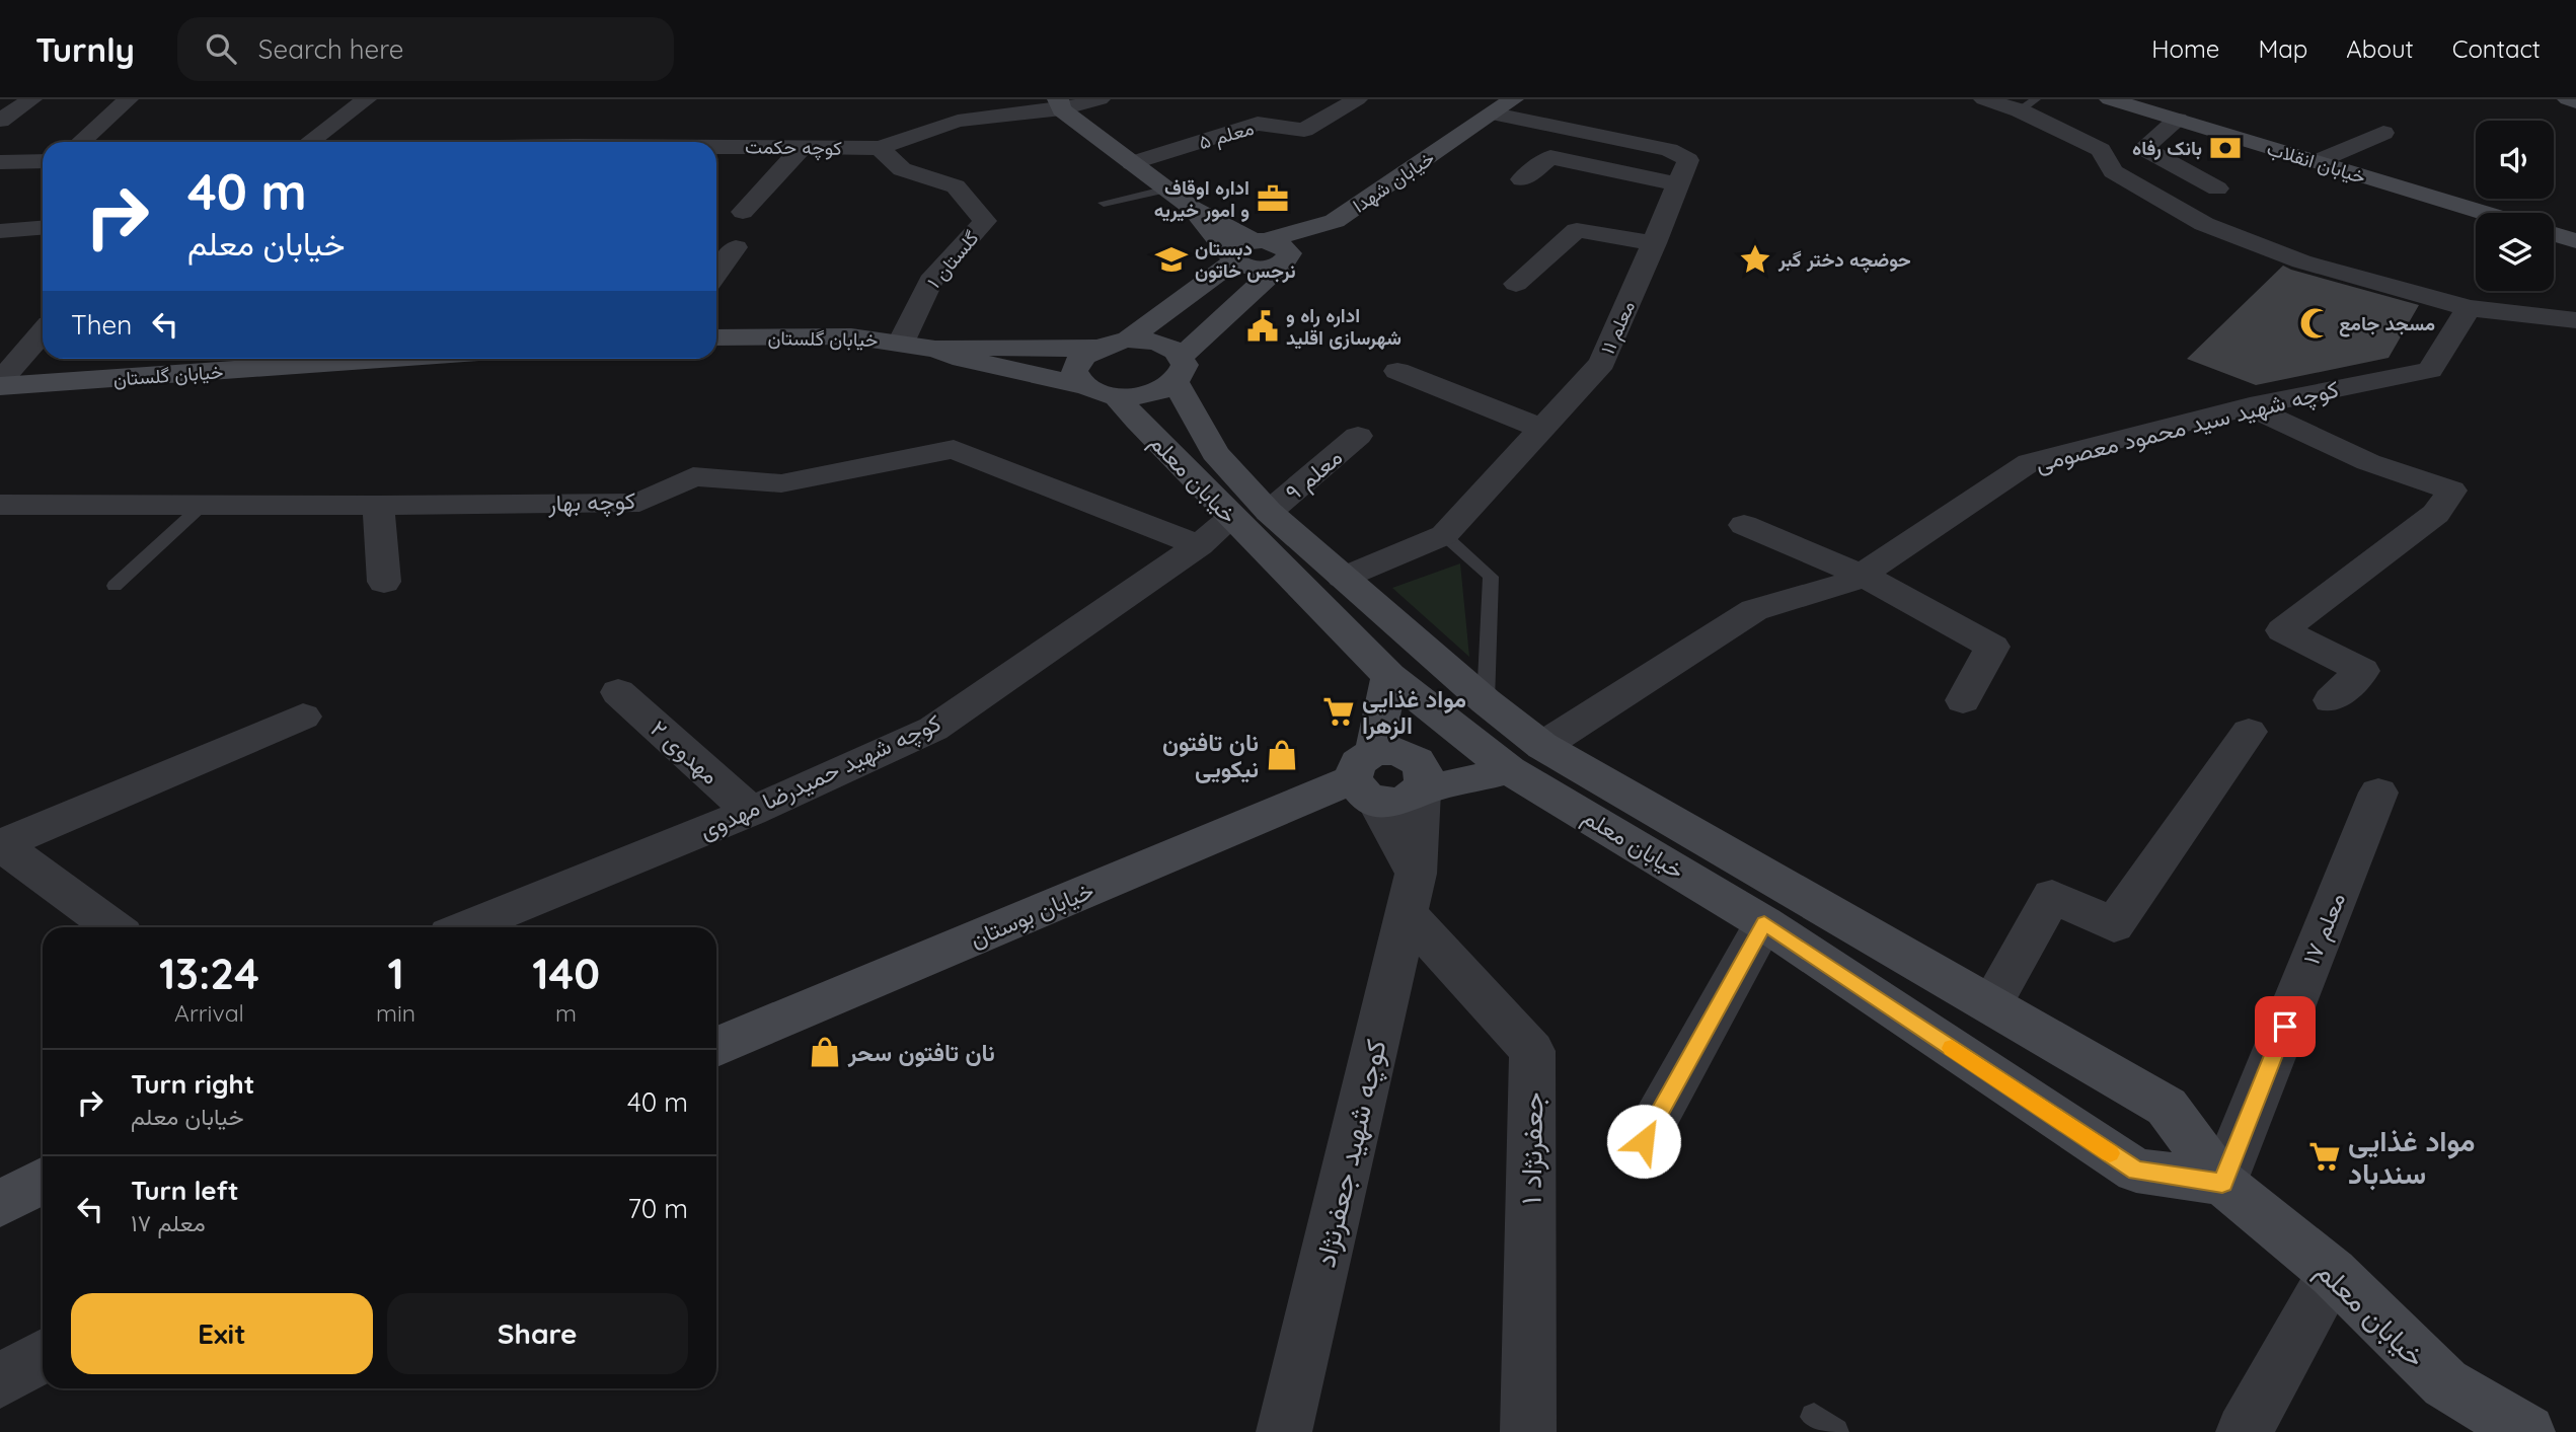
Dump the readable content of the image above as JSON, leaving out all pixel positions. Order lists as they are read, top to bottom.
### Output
{
  "streets": {
    "main road": [
      "خیابان انقلاب",
      "خیابان شهدا",
      "خیابان گلستان",
      "خیابان معلم",
      "خیابان بوستان"
    ],
    "street": [
      "معلم ۵",
      "کوچه حکمت",
      "گلستان ۱",
      "معلم ۱۱",
      "کوچه شهید سید محمود معصومی",
      "معلم ۹",
      "کوچه بهار",
      "مهدوی ۲",
      "کوچه شهید حمیدرضا مهدوی",
      "معلم ۱۷",
      "جعفرنژاد ۱",
      "کوچه شهید جعفرنژاد"
    ]
  },
  "crossings": [
    ["کوچه حکمت", "گلستان ۱"],
    ["خیابان شهدا", "معلم ۱۱"],
    ["گلستان ۱", "خیابان گلستان"],
    ["معلم ۱۱", "خیابان معلم"],
    ["کوچه شهید سید محمود معصومی", "خیابان معلم"],
    ["معلم ۹", "خیابان معلم"],
    ["معلم ۹", "کوچه شهید حمیدرضا مهدوی"],
    ["خیابان معلم", "کوچه شهید حمیدرضا مهدوی"],
    ["خیابان معلم", "معلم ۱۷"],
    ["کوچه بهار", "کوچه شهید حمیدرضا مهدوی"],
    ["مهدوی ۲", "کوچه شهید حمیدرضا مهدوی"],
    ["جعفرنژاد ۱", "کوچه شهید جعفرنژاد"]
  ],
  "places": {
    "bank": ["بانک رفاه"],
    "office": ["اداره اوقاف و امور خیریه"],
    "school or university": ["دبستان نرجس خاتون"],
    "place": ["حوضچه دختر گبر"],
    "mosque": ["مسجد جامع"],
    "public building": ["اداره راه و شهرسازی اقلید"],
    "supermarket": ["مواد غذایی الزهرا", "مواد غذایی سندباد"],
    "shop": ["نان تافتون نیکویی", "نان تافتون سحر"]
  },
  "page": {
    "header": "Turnly",
    "search": "Search here",
    "nav": [
      "Home",
      "Map",
      "About",
      "Contact"
    ],
    "turn": ["40 m", "خیابان معلم"],
    "then": "Then",
    "eta": [
      "13:24",
      "Arrival",
      "1",
      "min",
      "140",
      "m"
    ],
    "list": [
      {
        "name": "Turn right",
        "note": "خیابان معلم",
        "value": "40 m"
      },
      {
        "name": "Turn left",
        "note": "معلم ۱۷",
        "value": "70 m"
      }
    ],
    "buttons": ["Exit", "Share"]
  }
}
